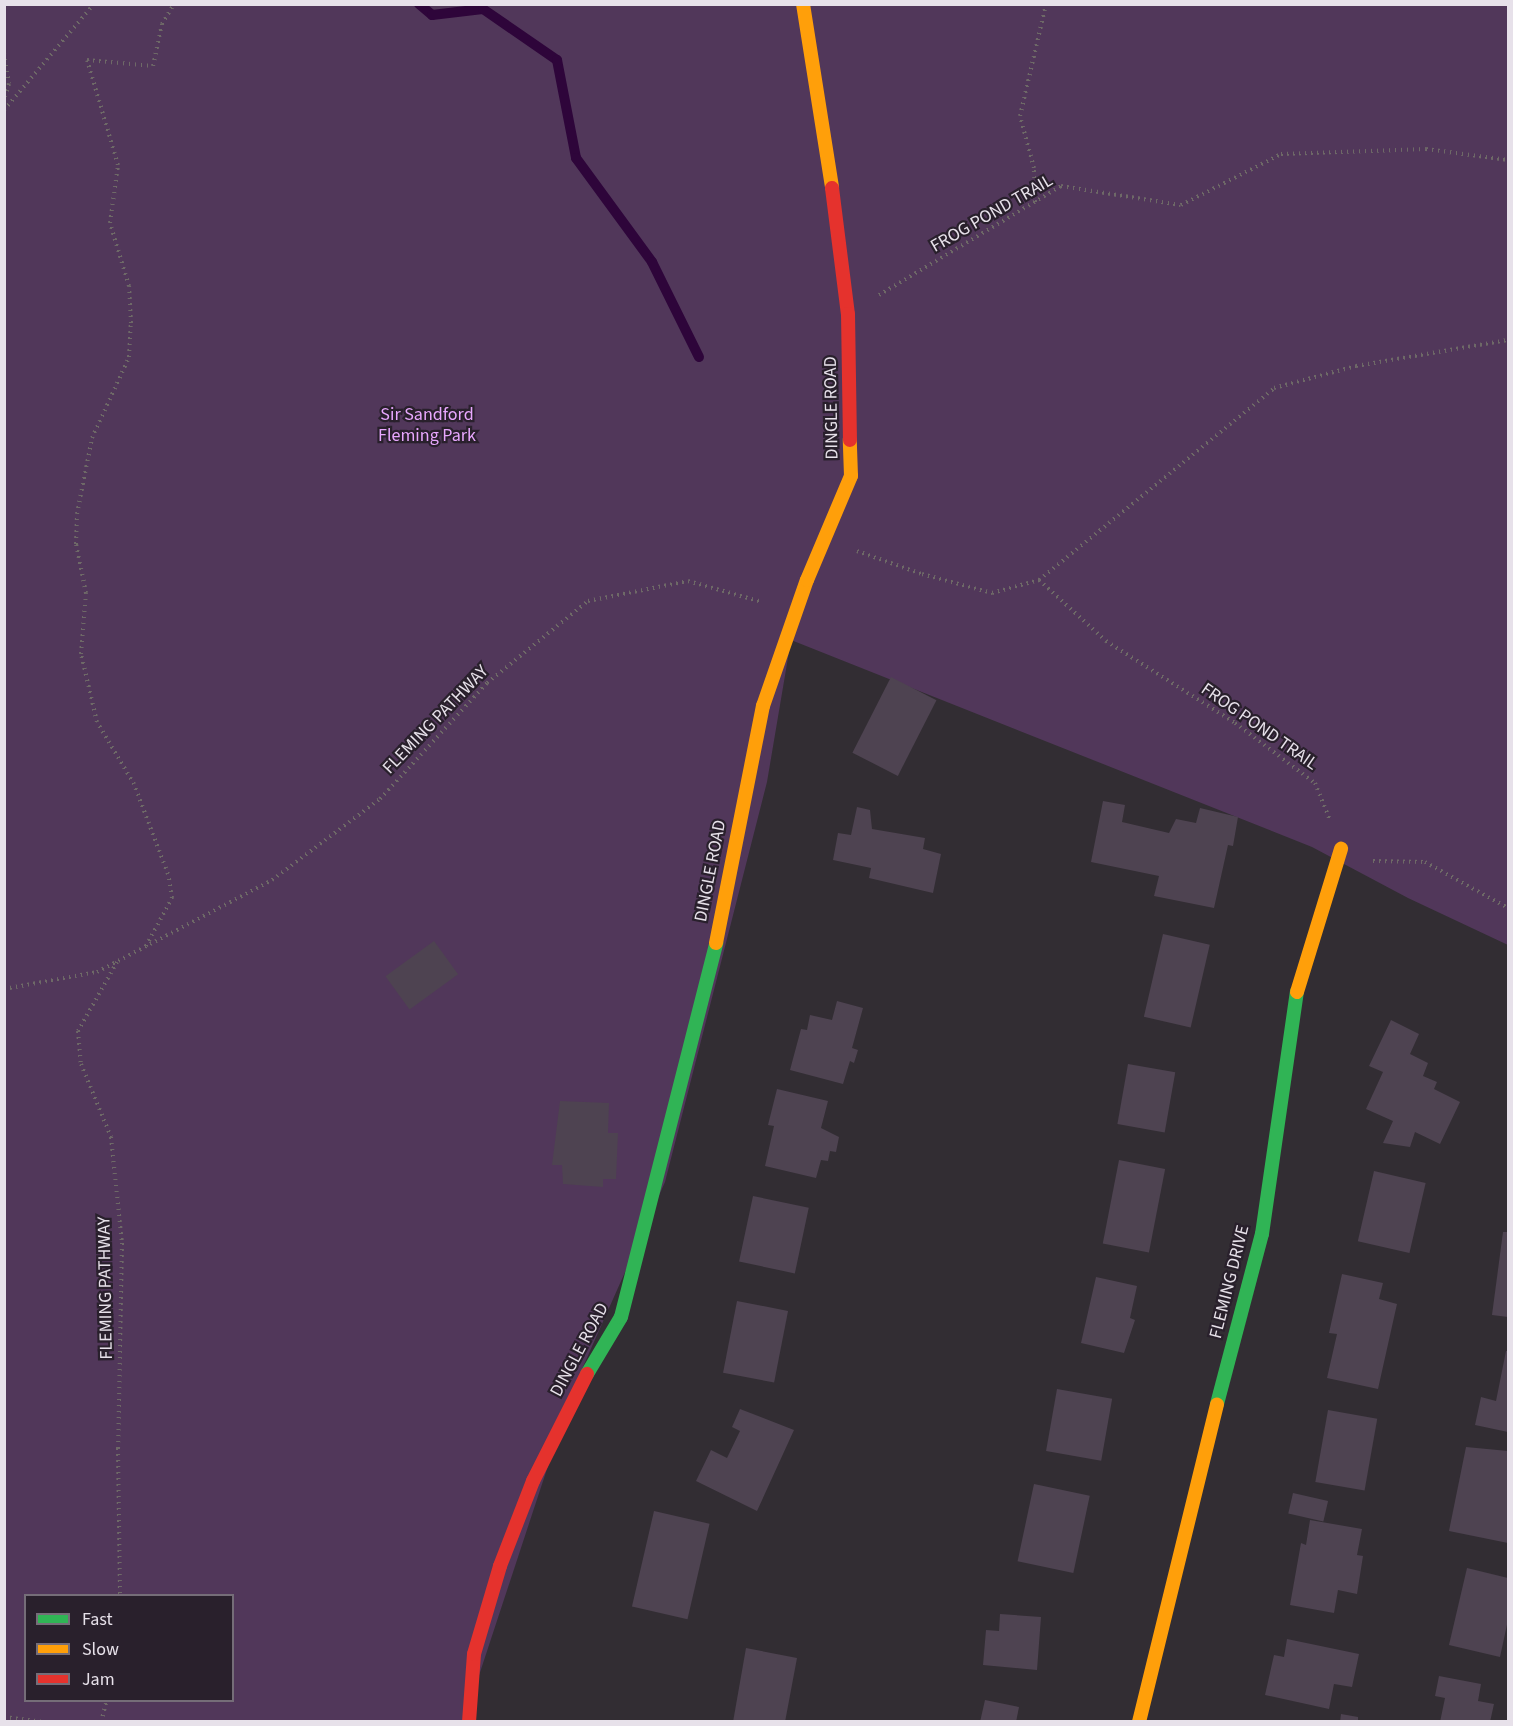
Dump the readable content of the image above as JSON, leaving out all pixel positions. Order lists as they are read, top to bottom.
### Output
{
  "streets": {
    "street": ["DINGLE ROAD", "FLEMING DRIVE"],
    "path": ["FROG POND TRAIL", "FLEMING PATHWAY"]
  },
  "crossings": [
    ["FROG POND TRAIL", "DINGLE ROAD"],
    ["FROG POND TRAIL", "FLEMING DRIVE"],
    ["DINGLE ROAD", "FLEMING PATHWAY"]
  ],
  "parks": ["Sir Sandford Fleming Park"],
  "legend": ["Fast", "Slow", "Jam"]
}
